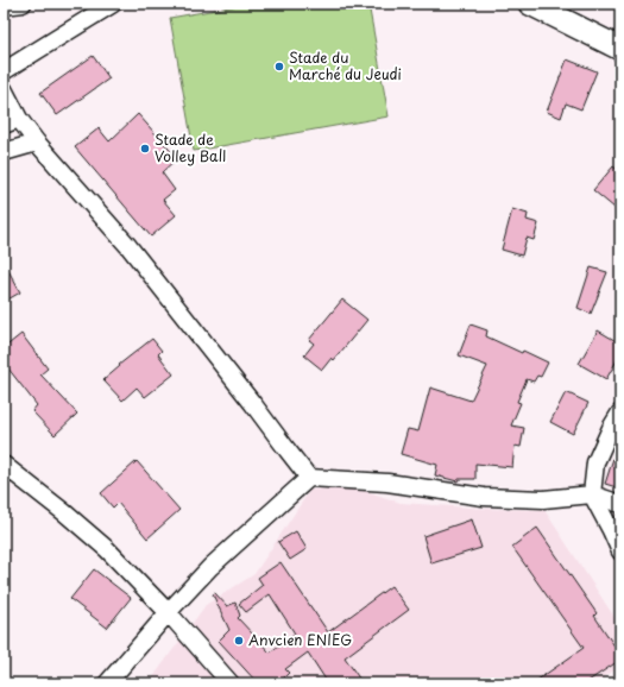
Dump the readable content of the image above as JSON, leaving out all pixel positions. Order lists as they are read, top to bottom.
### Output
{
  "places": ["Stade du Marché du Jeudi", "Stade de Volley Ball", "Anvcien ENIEG"]
}
